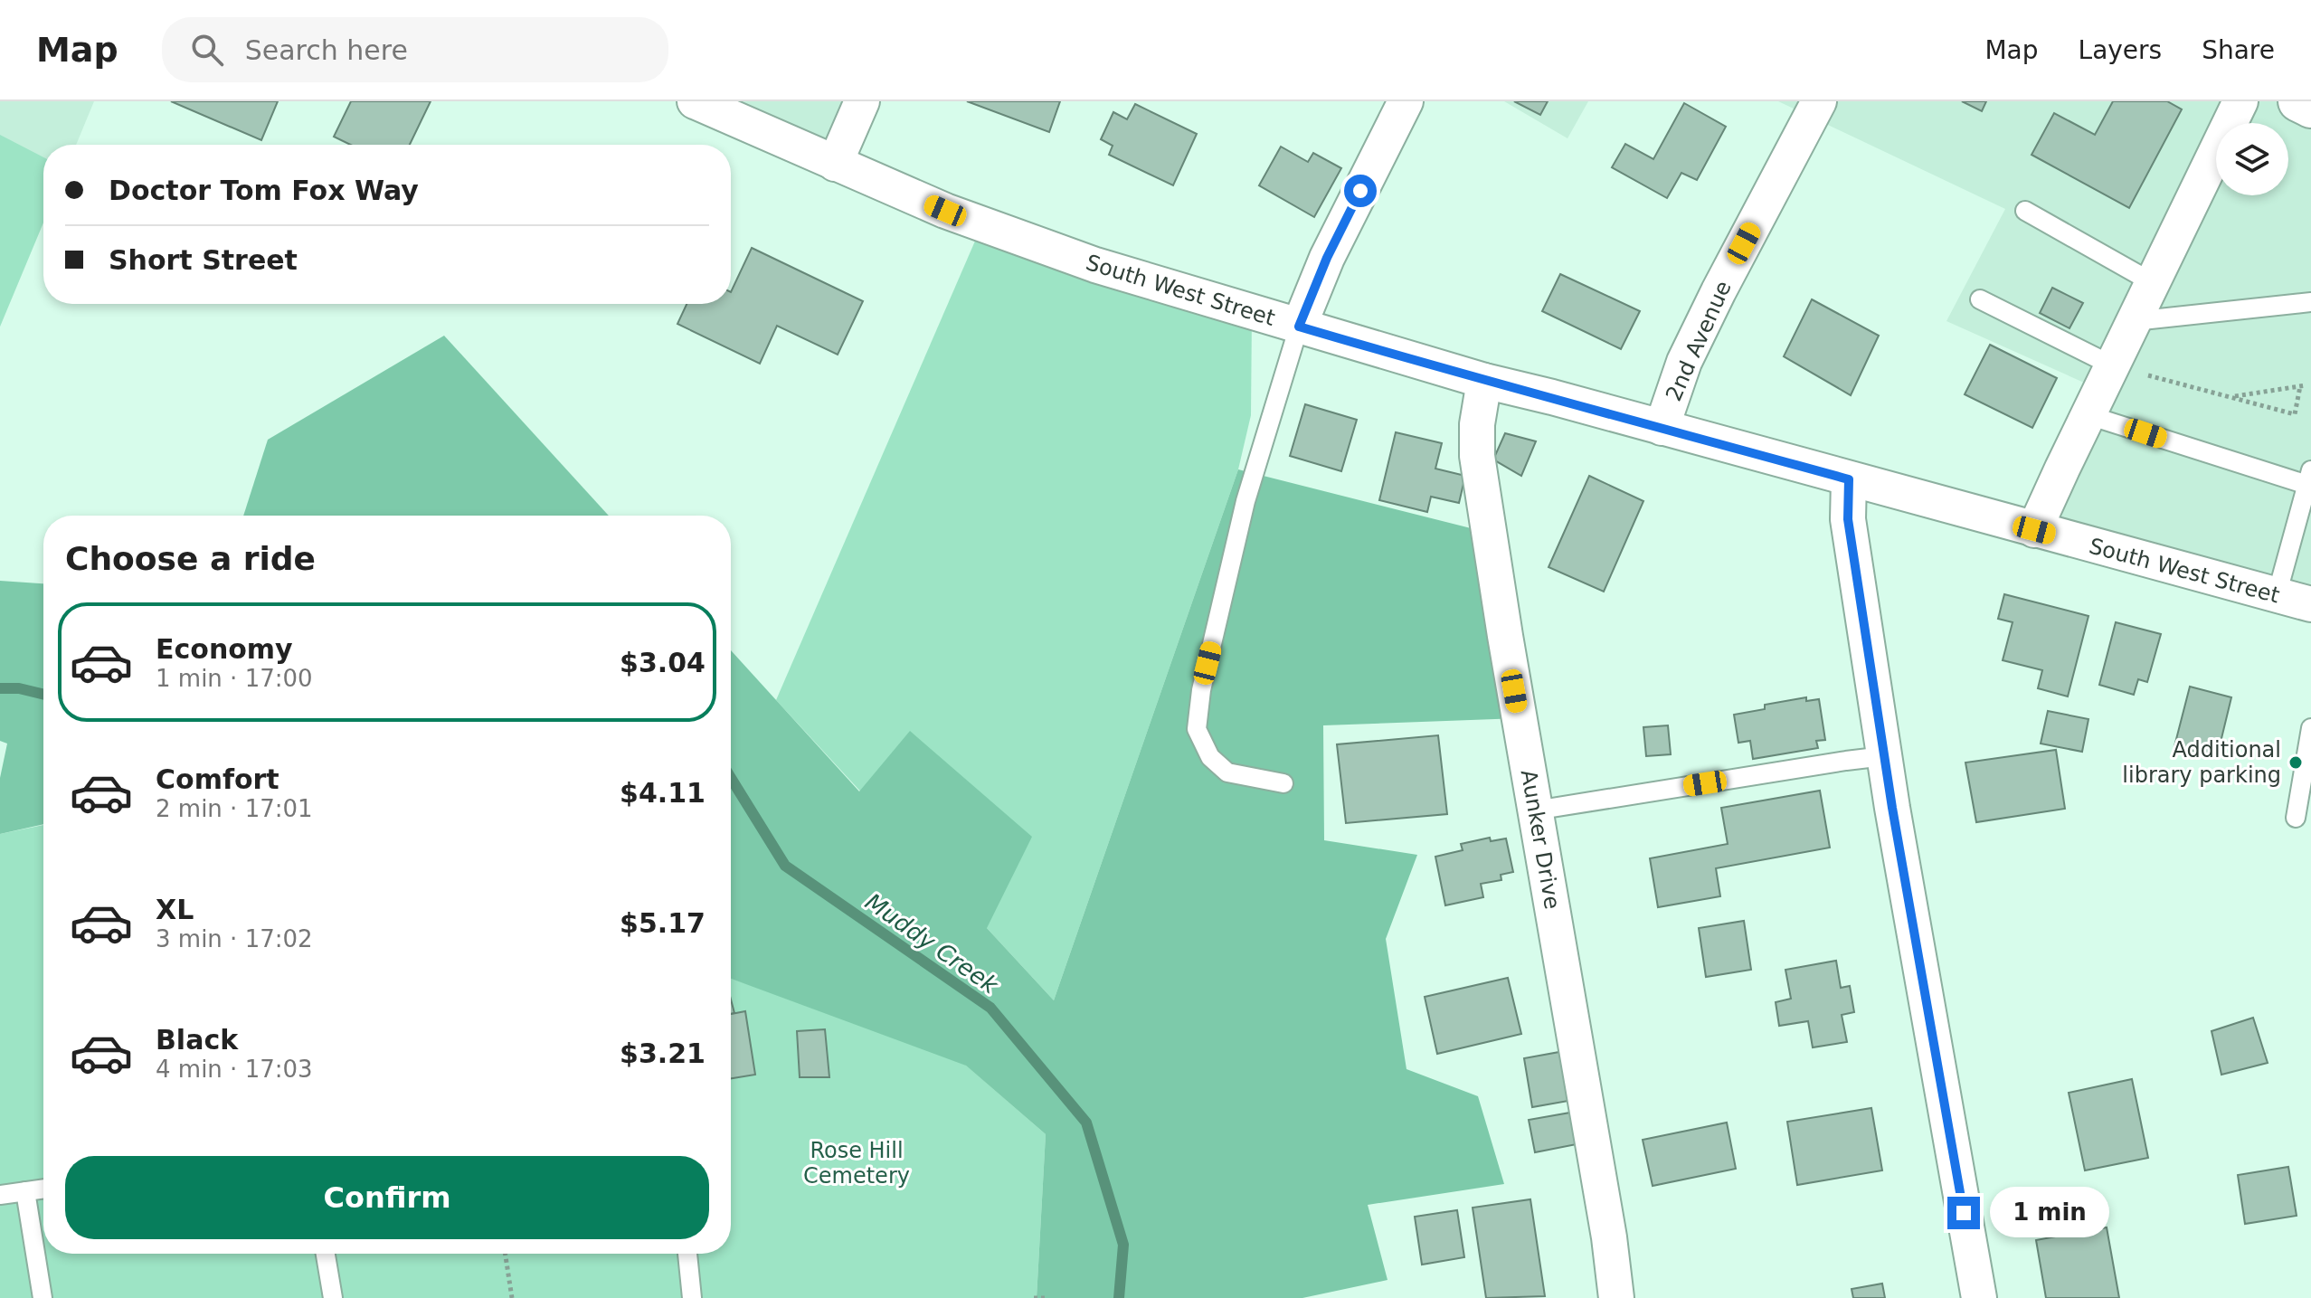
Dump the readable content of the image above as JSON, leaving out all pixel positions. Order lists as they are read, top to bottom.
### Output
{
  "streets": {
    "street": ["South West Street", "2nd Avenue", "Aunker Drive"]
  },
  "crossings": [
    ["South West Street", "2nd Avenue"],
    ["South West Street", "Aunker Drive"]
  ],
  "water": ["Muddy Creek"],
  "parks": ["Rose Hill Cemetery"],
  "places": ["Additional library parking"],
  "page": {
    "header": "Map",
    "search": "Search here",
    "nav": ["Map", "Layers", "Share"],
    "banner": ["Doctor Tom Fox Way", "Short Street"],
    "heading": "Choose a ride",
    "list": [
      {
        "name": "Economy",
        "note": "1 min · 17:00",
        "value": "$3.04"
      },
      {
        "name": "Comfort",
        "note": "2 min · 17:01",
        "value": "$4.11"
      },
      {
        "name": "XL",
        "note": "3 min · 17:02",
        "value": "$5.17"
      },
      {
        "name": "Black",
        "note": "4 min · 17:03",
        "value": "$3.21"
      }
    ],
    "buttons": "Confirm",
    "bubble": "1 min"
  }
}
